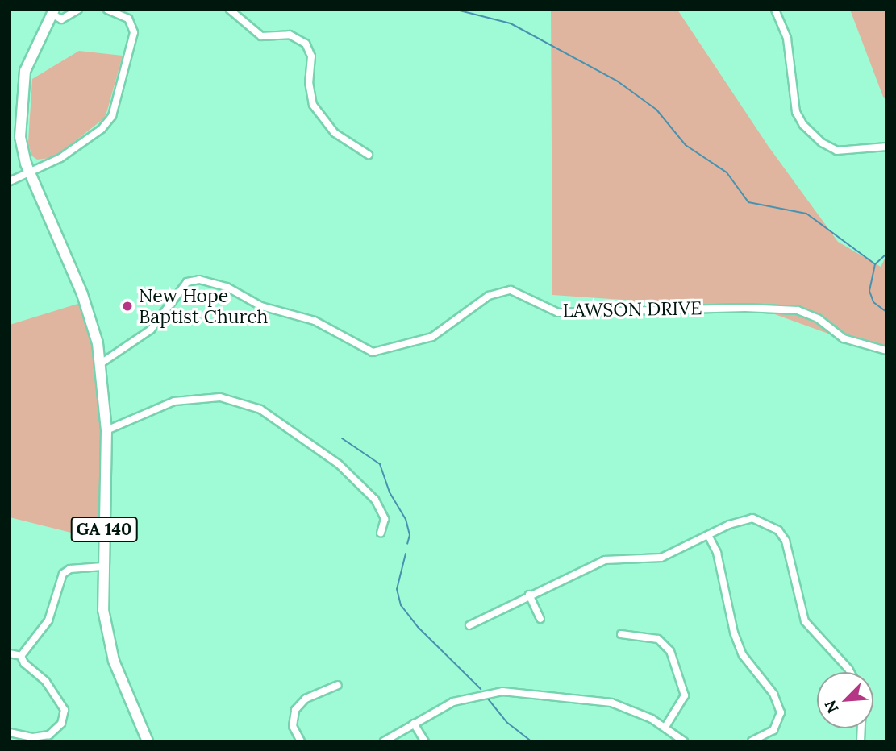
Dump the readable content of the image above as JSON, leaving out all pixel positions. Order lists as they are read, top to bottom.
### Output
{
  "streets": {
    "main road": ["GA 140"],
    "street": ["LAWSON DRIVE"]
  },
  "crossings": [
    ["LAWSON DRIVE", "GA 140"]
  ],
  "places": ["New Hope Baptist Church"],
  "north": "bottom left"
}
